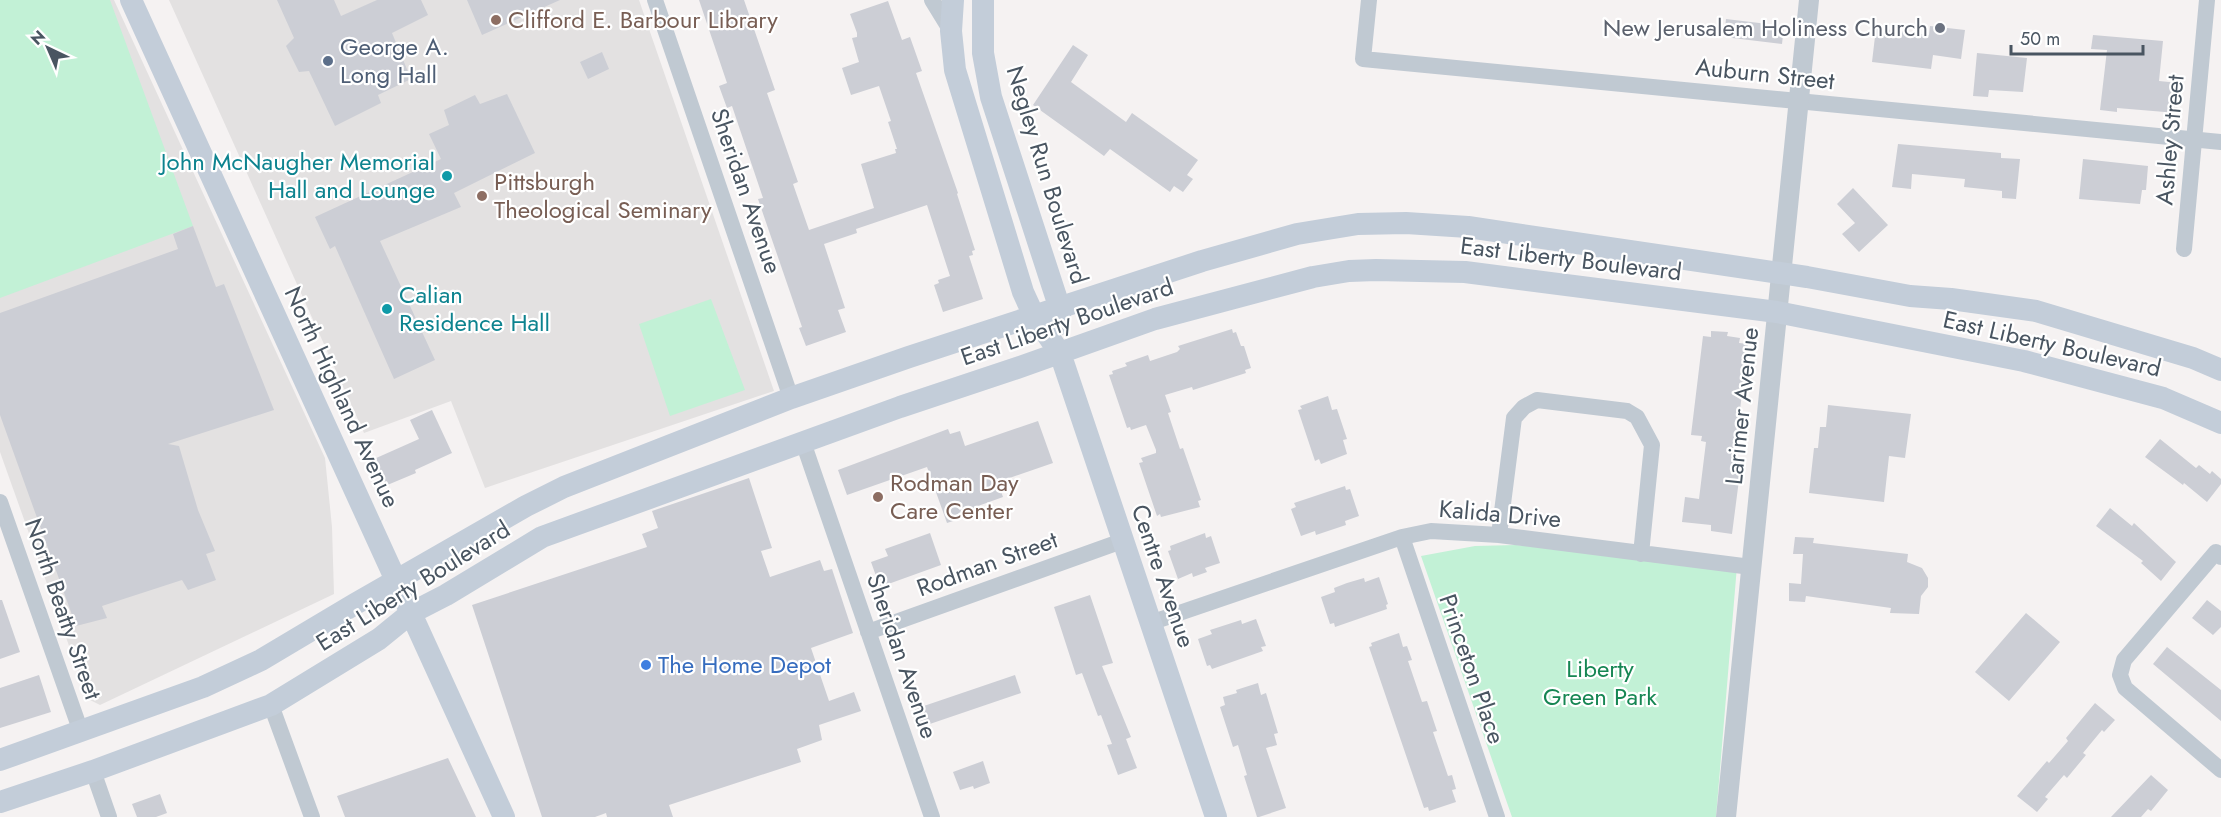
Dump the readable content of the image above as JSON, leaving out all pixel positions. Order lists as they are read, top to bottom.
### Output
{
  "streets": {
    "main road": [
      "Negley Run Boulevard",
      "East Liberty Boulevard",
      "North Highland Avenue",
      "Centre Avenue"
    ],
    "street": [
      "Auburn Street",
      "Ashley Street",
      "Sheridan Avenue",
      "Larimer Avenue",
      "Kalida Drive",
      "Rodman Street",
      "North Beatty Street",
      "Princeton Place"
    ]
  },
  "crossings": [
    ["Auburn Street", "Ashley Street"],
    ["Auburn Street", "Larimer Avenue"],
    ["Negley Run Boulevard", "East Liberty Boulevard"],
    ["Negley Run Boulevard", "Centre Avenue"],
    ["Sheridan Avenue", "East Liberty Boulevard"],
    ["Sheridan Avenue", "Rodman Street"],
    ["East Liberty Boulevard", "North Highland Avenue"],
    ["East Liberty Boulevard", "Larimer Avenue"],
    ["East Liberty Boulevard", "Centre Avenue"],
    ["East Liberty Boulevard", "North Beatty Street"],
    ["Larimer Avenue", "Kalida Drive"],
    ["Kalida Drive", "Centre Avenue"],
    ["Kalida Drive", "Princeton Place"],
    ["Rodman Street", "Centre Avenue"]
  ],
  "parks": ["Liberty Green Park"],
  "places": [
    "Clifford E. Barbour Library",
    "New Jerusalem Holiness Church",
    "George A. Long Hall",
    "John McNaugher Memorial Hall and Lounge",
    "Pittsburgh Theological Seminary",
    "Calian Residence Hall",
    "Rodman Day Care Center",
    "The Home Depot"
  ],
  "scale_bar": "50 m",
  "north": "top left"
}
